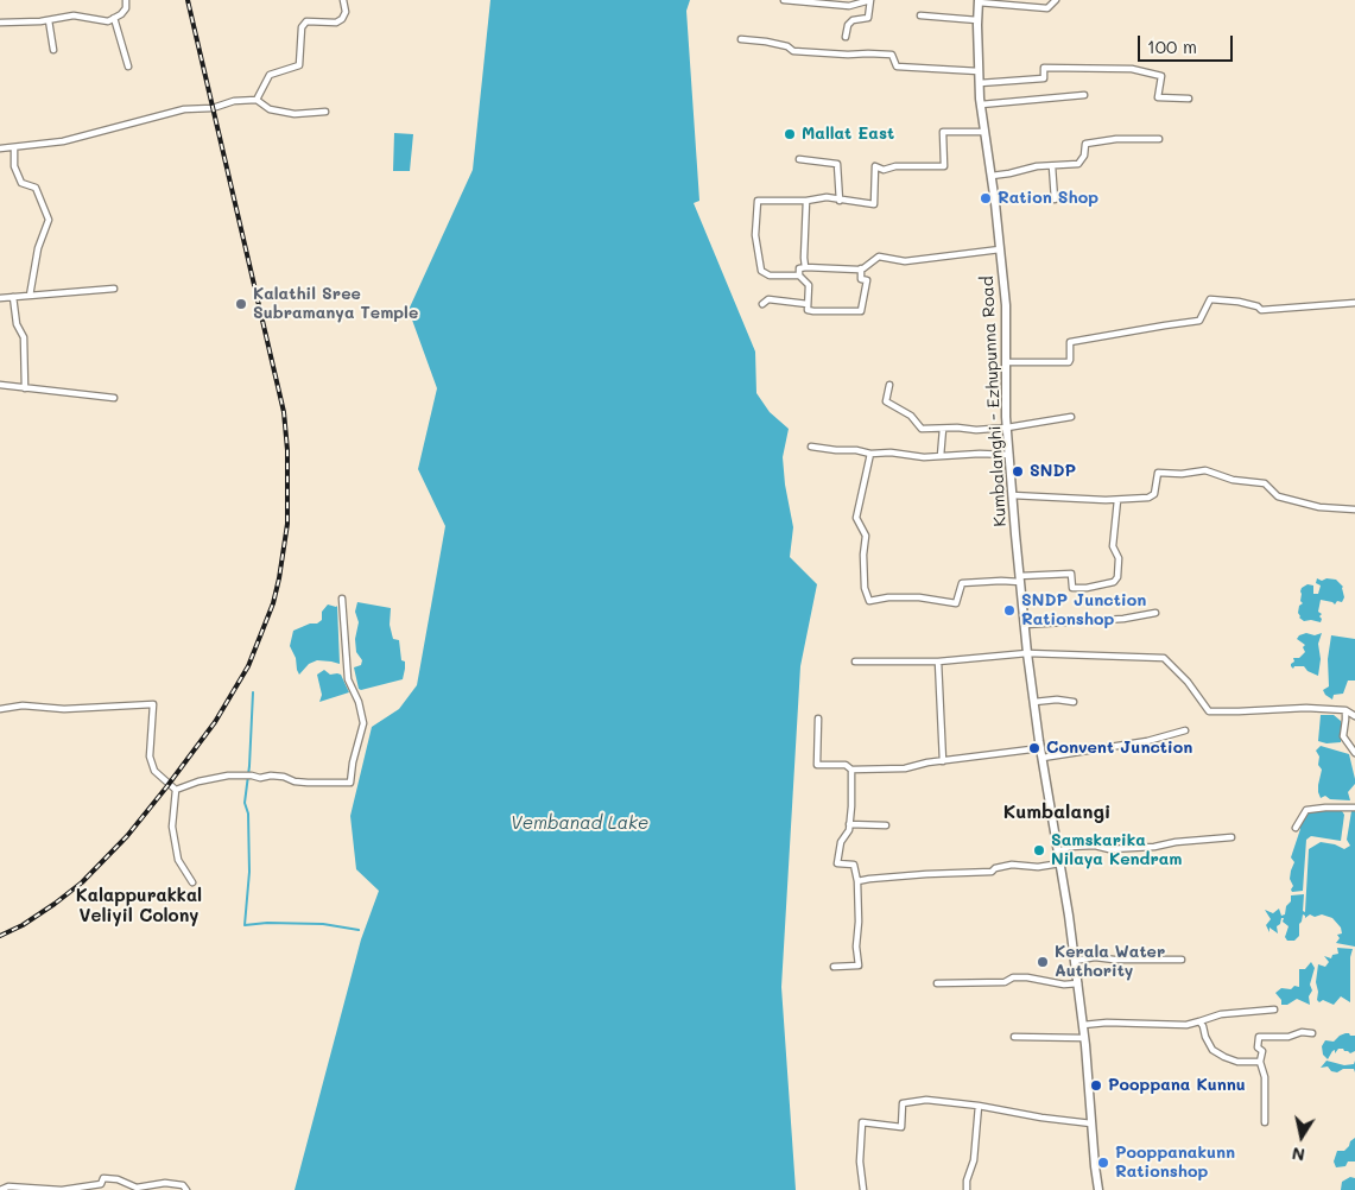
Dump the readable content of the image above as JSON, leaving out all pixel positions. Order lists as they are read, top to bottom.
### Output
{
  "streets": {
    "main road": ["Kumbalanghi - Ezhupunna Road"]
  },
  "districts": ["Kumbalangi", "Kalappurakkal Veliyil Colony"],
  "water": ["Vembanad Lake"],
  "places": [
    "Mallat East",
    "Ration Shop",
    "Kalathil Sree Subramanya Temple",
    "SNDP",
    "SNDP Junction Rationshop",
    "Convent Junction",
    "Samskarika Nilaya Kendram",
    "Kerala Water Authority",
    "Pooppana Kunnu",
    "Pooppanakunn Rationshop"
  ],
  "scale_bar": "100 m",
  "north": "bottom"
}
